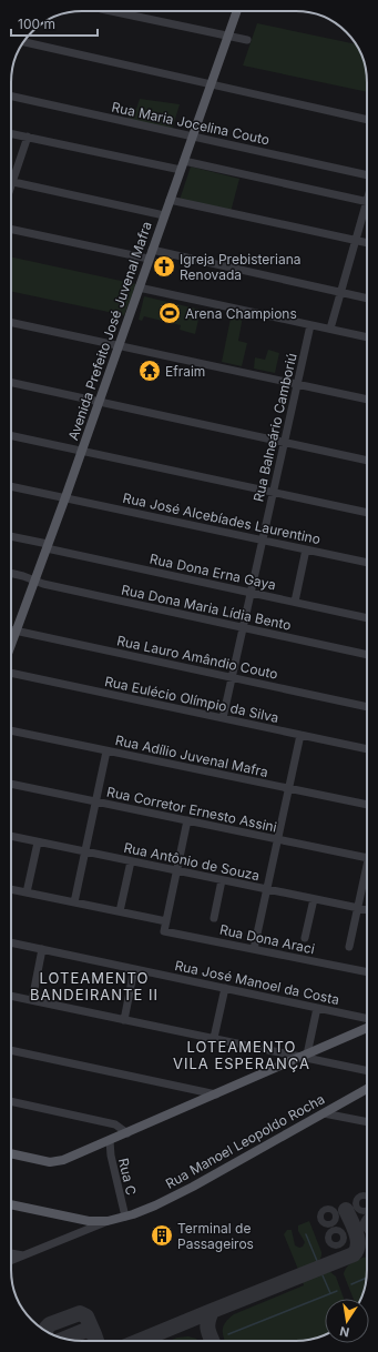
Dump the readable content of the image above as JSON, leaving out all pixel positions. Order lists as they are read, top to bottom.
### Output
{
  "streets": {
    "main road": ["Avenida Prefeito José Juvenal Mafra", "Rua Manoel Leopoldo Rocha"],
    "street": [
      "Rua Maria Jocelina Couto",
      "Rua Balneário Camboriú",
      "Rua José Alcebíades Laurentino",
      "Rua Dona Erna Gaya",
      "Rua Dona Maria Lídia Bento",
      "Rua Lauro Amândio Couto",
      "Rua Eulécio Olímpio da Silva",
      "Rua Adílio Juvenal Mafra",
      "Rua Corretor Ernesto Assini",
      "Rua Antônio de Souza",
      "Rua Dona Araci",
      "Rua José Manoel da Costa",
      "Rua C"
    ]
  },
  "crossings": [
    ["Rua Maria Jocelina Couto", "Avenida Prefeito José Juvenal Mafra"],
    ["Avenida Prefeito José Juvenal Mafra", "Rua José Alcebíades Laurentino"],
    ["Avenida Prefeito José Juvenal Mafra", "Rua Dona Erna Gaya"],
    ["Avenida Prefeito José Juvenal Mafra", "Rua Dona Maria Lídia Bento"],
    ["Avenida Prefeito José Juvenal Mafra", "Rua Lauro Amândio Couto"],
    ["Rua Balneário Camboriú", "Rua José Alcebíades Laurentino"],
    ["Rua Balneário Camboriú", "Rua Dona Erna Gaya"],
    ["Rua Balneário Camboriú", "Rua Dona Maria Lídia Bento"],
    ["Rua Balneário Camboriú", "Rua Lauro Amândio Couto"],
    ["Rua Balneário Camboriú", "Rua Eulécio Olímpio da Silva"],
    ["Rua Manoel Leopoldo Rocha", "Rua C"]
  ],
  "districts": ["LOTEAMENTO BANDEIRANTE II", "LOTEAMENTO VILA ESPERANÇA"],
  "places": {
    "church": ["Igreja Prebisteriana Renovada"],
    "sports": ["Arena Champions"],
    "temple": ["Efraim"],
    "building": ["Terminal de Passageiros"]
  },
  "scale_bar": "100 m",
  "north": "bottom"
}
